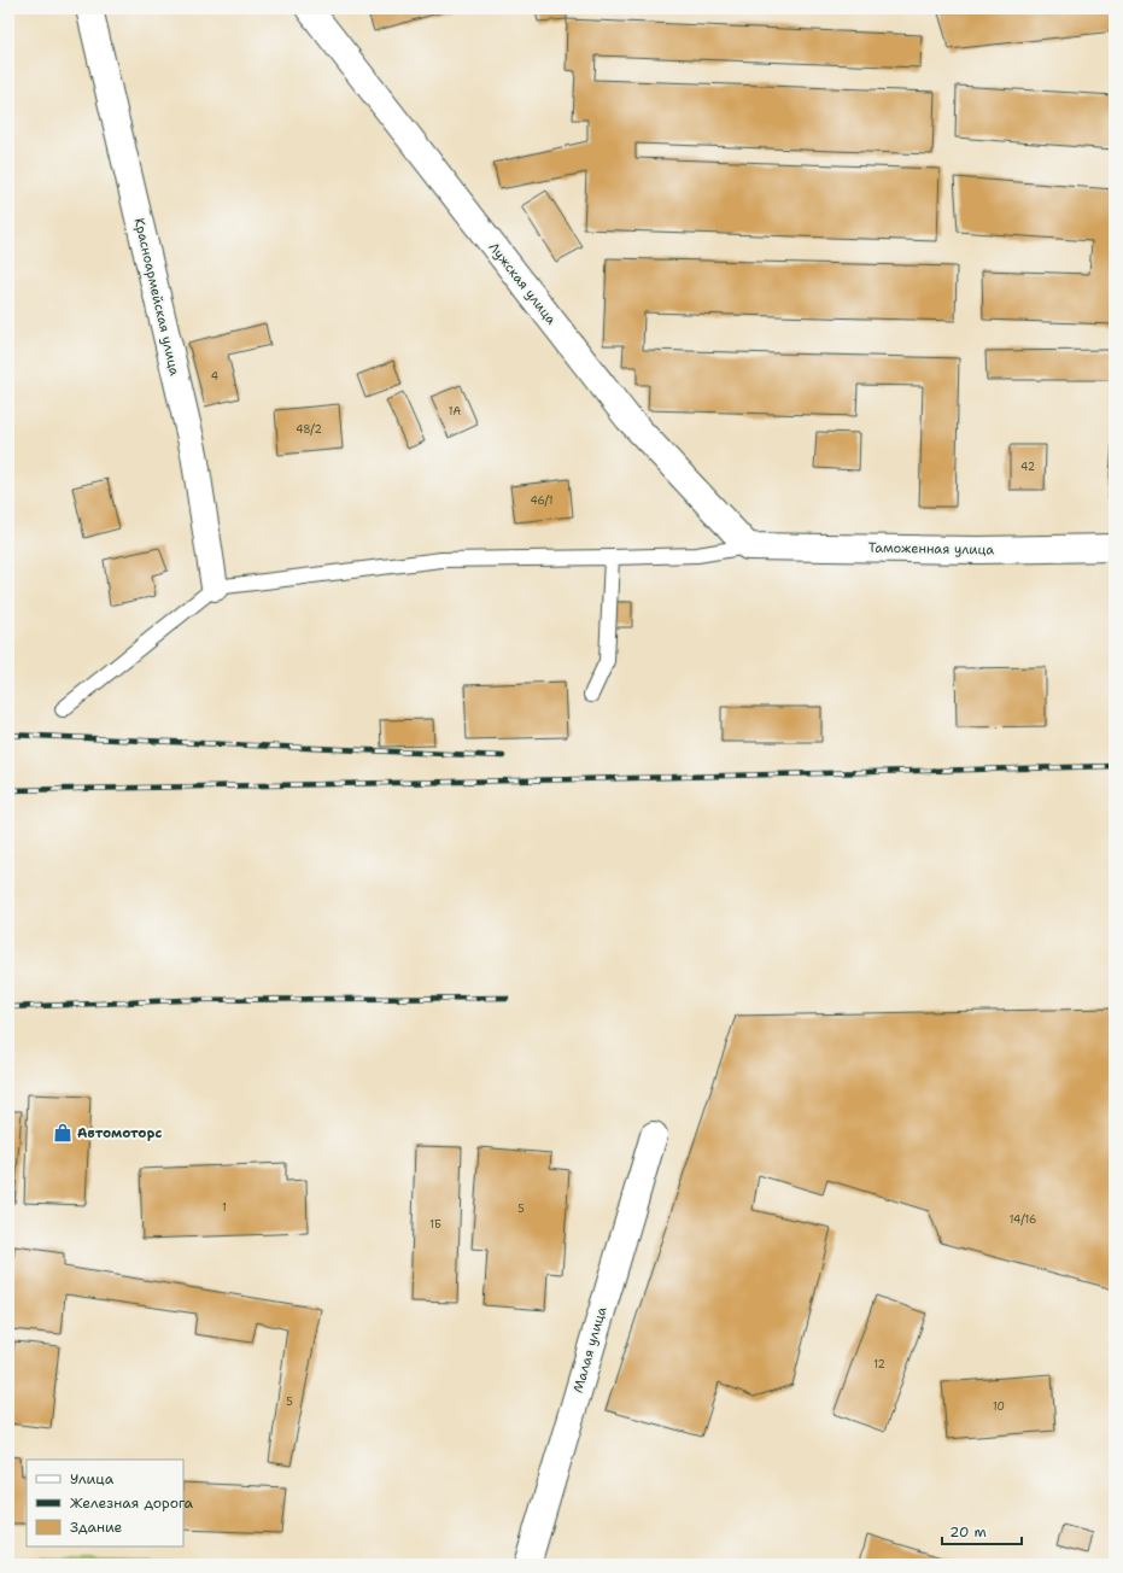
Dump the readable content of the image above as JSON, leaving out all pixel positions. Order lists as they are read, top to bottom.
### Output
{
  "streets": {
    "street": [
      "Лужская улица",
      "Красноармейская улица",
      "Таможенная улица",
      "Малая улица"
    ]
  },
  "crossings": [
    ["Лужская улица", "Таможенная улица"]
  ],
  "places": {
    "shop": ["Автомоторс"]
  },
  "house_numbers": [
    "4",
    "1А",
    "48/2",
    "42",
    "46/1",
    "1",
    "5",
    "14/16",
    "1Б",
    "12",
    "5",
    "10"
  ],
  "legend": ["Улица", "Железная дорога", "Здание"],
  "scale_bar": "20 m"
}
